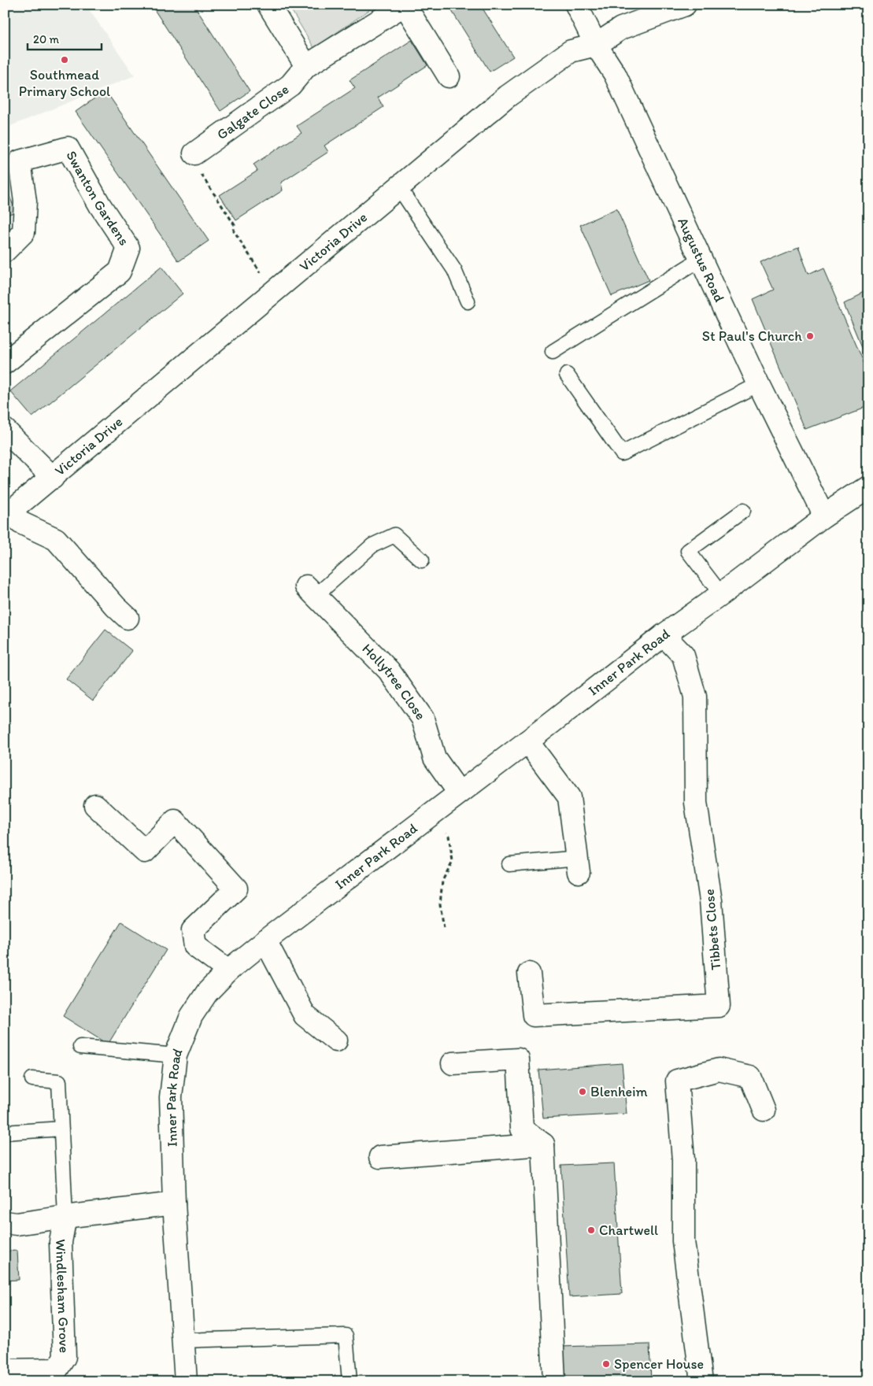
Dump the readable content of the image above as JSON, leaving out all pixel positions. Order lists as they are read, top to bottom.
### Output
{
  "streets": {
    "street": [
      "Galgate Close",
      "Swanton Gardens",
      "Victoria Drive",
      "Augustus Road",
      "Inner Park Road",
      "Hollytree Close",
      "Tibbets Close",
      "Windlesham Grove"
    ]
  },
  "crossings": [
    ["Victoria Drive", "Augustus Road"],
    ["Augustus Road", "Inner Park Road"],
    ["Inner Park Road", "Hollytree Close"],
    ["Inner Park Road", "Tibbets Close"],
    ["Inner Park Road", "Windlesham Grove"]
  ],
  "places": [
    "Southmead Primary School",
    "St Paul's Church",
    "Blenheim",
    "Chartwell",
    "Spencer House"
  ],
  "scale_bar": "20 m"
}
